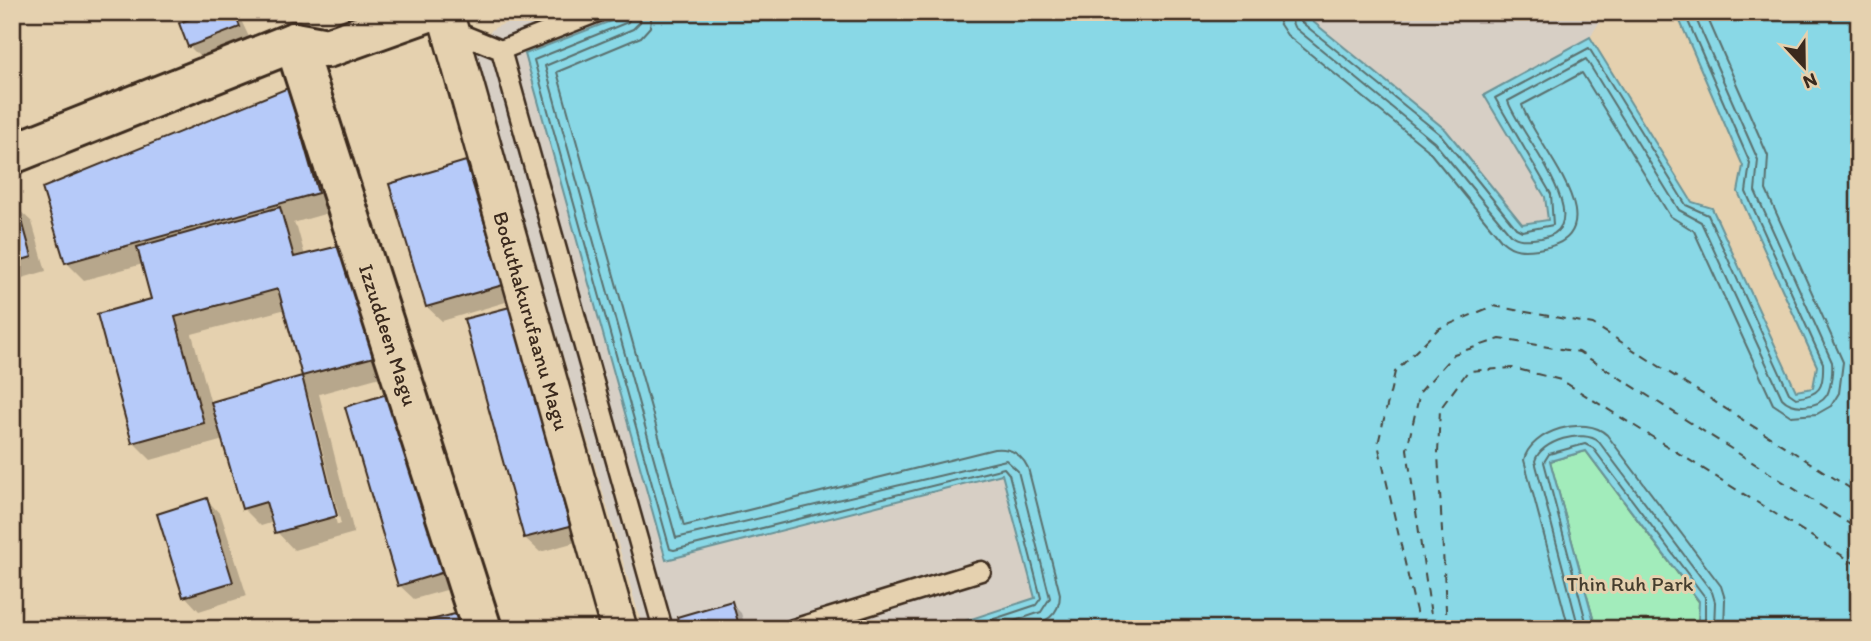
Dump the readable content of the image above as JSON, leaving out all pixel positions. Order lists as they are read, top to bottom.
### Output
{
  "streets": {
    "main road": ["Izzuddeen Magu"],
    "street": ["Boduthakurufaanu Magu"]
  },
  "parks": ["Thin Ruh Park"],
  "north": "bottom"
}
